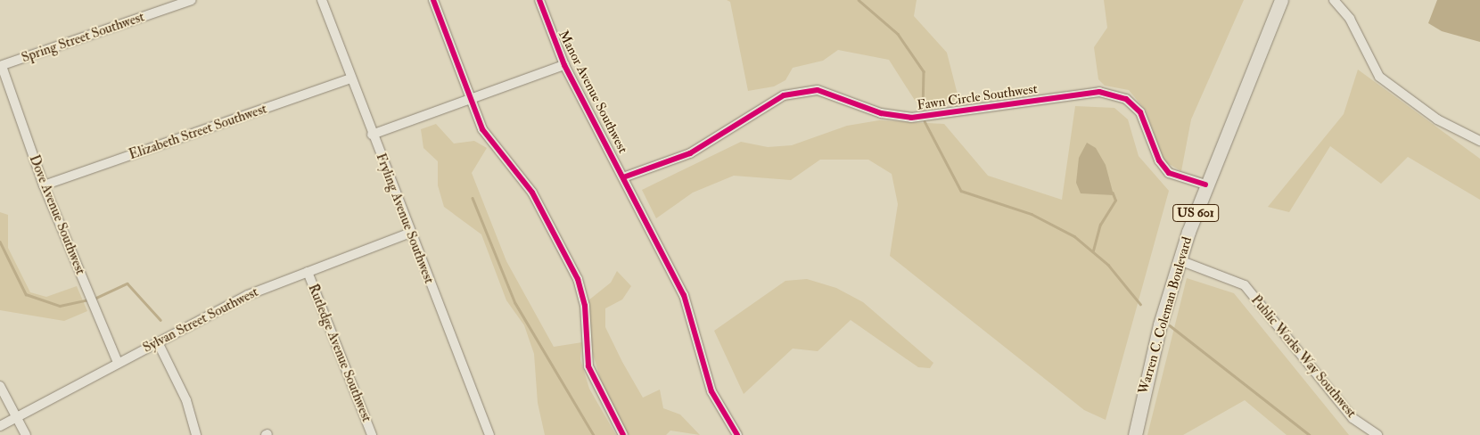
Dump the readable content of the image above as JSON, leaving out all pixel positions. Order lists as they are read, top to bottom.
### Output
{
  "streets": {
    "highway": ["US 601", "Warren C. Coleman Boulevard"],
    "street": [
      "Spring Street Southwest",
      "Manor Avenue Southwest",
      "Fawn Circle Southwest",
      "Elizabeth Street Southwest",
      "Dove Avenue Southwest",
      "Fryling Avenue Southwest",
      "Sylvan Street Southwest",
      "Rutledge Avenue Southwest",
      "Public Works Way Southwest"
    ]
  },
  "crossings": [
    ["Spring Street Southwest", "Dove Avenue Southwest"],
    ["Manor Avenue Southwest", "Fawn Circle Southwest"],
    ["Fawn Circle Southwest", "Warren C. Coleman Boulevard"],
    ["Elizabeth Street Southwest", "Dove Avenue Southwest"],
    ["Elizabeth Street Southwest", "Fryling Avenue Southwest"],
    ["Dove Avenue Southwest", "Sylvan Street Southwest"],
    ["Fryling Avenue Southwest", "Sylvan Street Southwest"],
    ["Warren C. Coleman Boulevard", "Public Works Way Southwest"],
    ["Sylvan Street Southwest", "Rutledge Avenue Southwest"]
  ]
}
